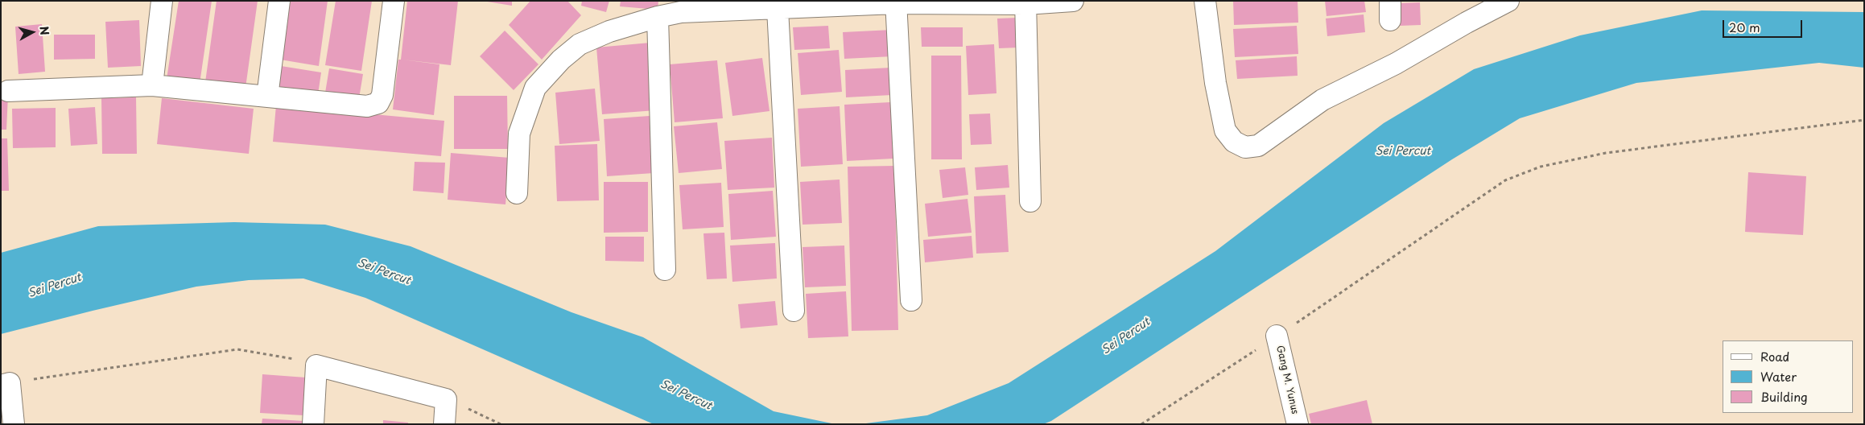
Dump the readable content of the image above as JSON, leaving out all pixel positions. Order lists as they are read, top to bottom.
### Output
{
  "streets": {
    "street": ["Gang M. Yunus"]
  },
  "water": ["Sei Percut"],
  "legend": ["Road", "Water", "Building"],
  "scale_bar": "20 m",
  "north": "right"
}
